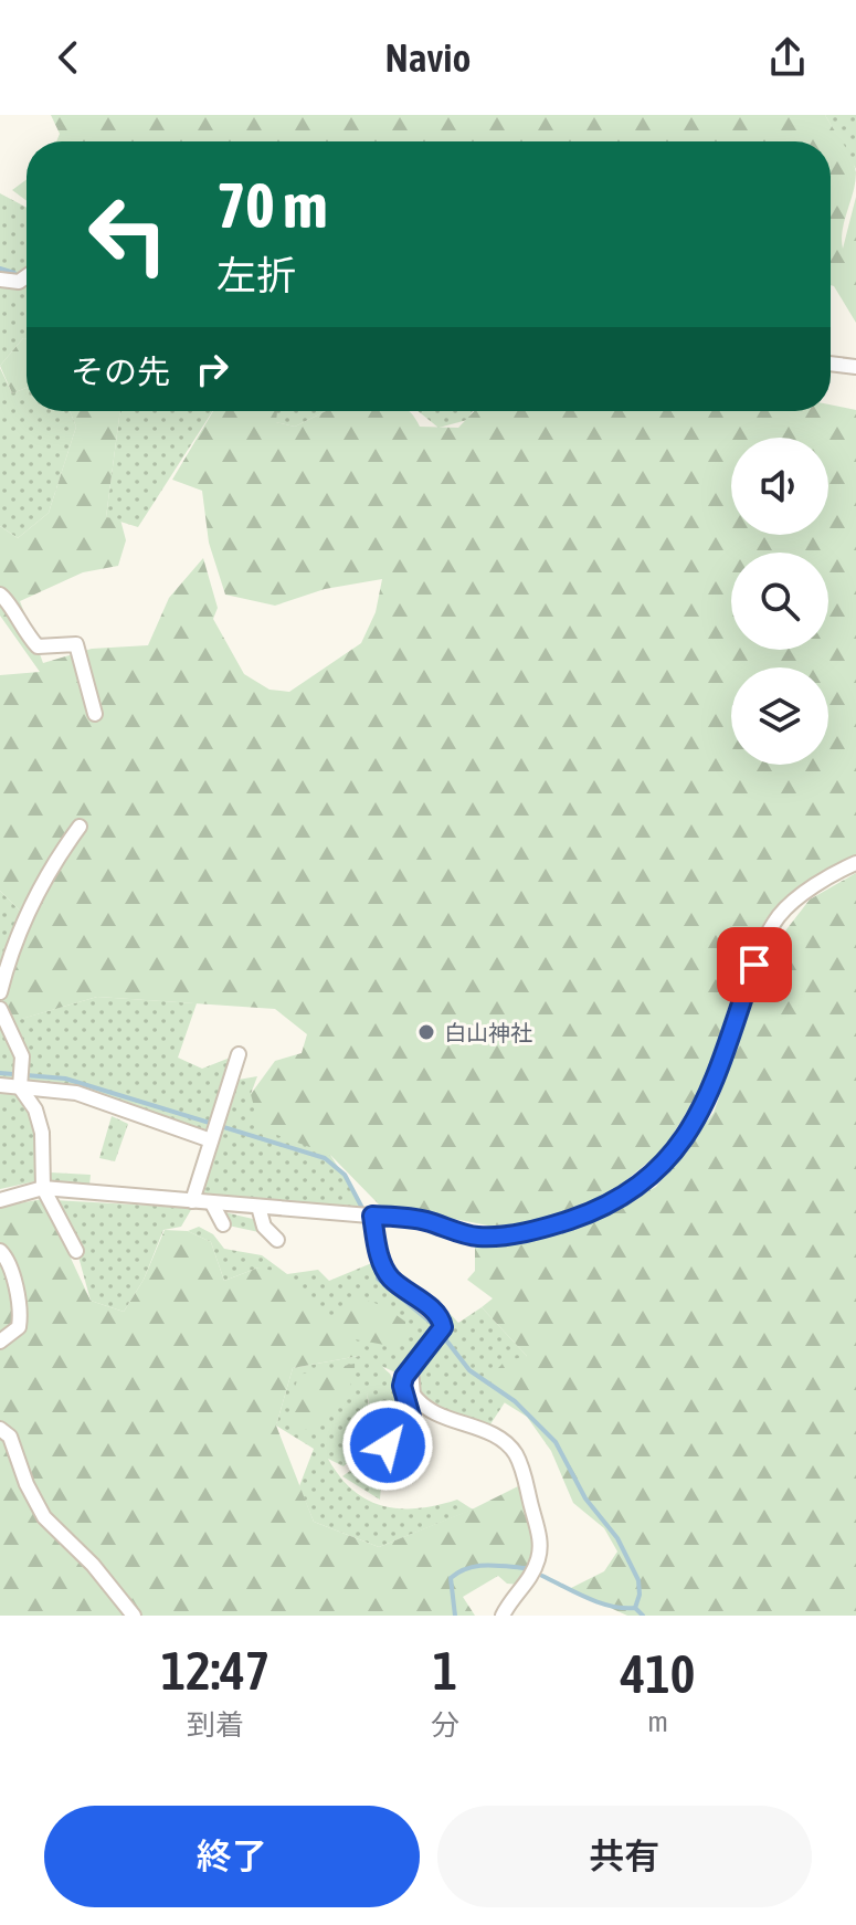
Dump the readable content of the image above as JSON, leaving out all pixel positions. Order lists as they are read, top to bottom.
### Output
{
  "places": ["白山神社"],
  "page": {
    "header": "Navio",
    "turn": ["70 m", "左折"],
    "then": "その先",
    "eta": [
      "12:47",
      "到着",
      "1",
      "分",
      "410",
      "m"
    ],
    "buttons": ["終了", "共有"]
  }
}
